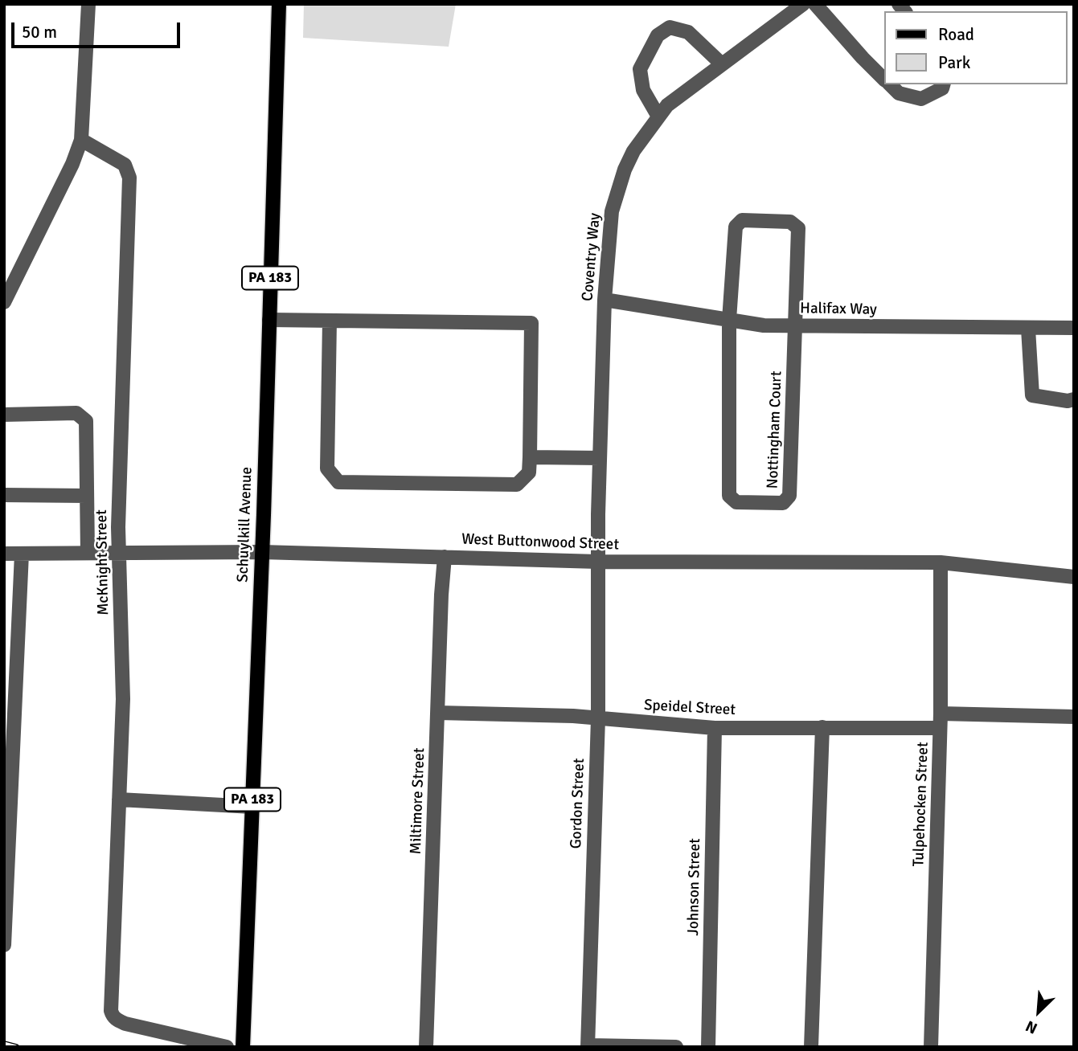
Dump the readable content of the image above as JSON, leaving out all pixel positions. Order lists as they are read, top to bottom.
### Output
{
  "streets": {
    "main road": ["PA 183", "Schuylkill Avenue"],
    "street": [
      "Coventry Way",
      "Halifax Way",
      "Nottingham Court",
      "West Buttonwood Street",
      "McKnight Street",
      "Speidel Street",
      "Miltimore Street",
      "Gordon Street",
      "Tulpehocken Street",
      "Johnson Street"
    ]
  },
  "crossings": [
    ["Coventry Way", "Halifax Way"],
    ["Coventry Way", "West Buttonwood Street"],
    ["Coventry Way", "Gordon Street"],
    ["Halifax Way", "Nottingham Court"],
    ["Schuylkill Avenue", "West Buttonwood Street"],
    ["West Buttonwood Street", "McKnight Street"],
    ["West Buttonwood Street", "Miltimore Street"],
    ["West Buttonwood Street", "Gordon Street"],
    ["West Buttonwood Street", "Tulpehocken Street"],
    ["Speidel Street", "Miltimore Street"],
    ["Speidel Street", "Gordon Street"],
    ["Speidel Street", "Tulpehocken Street"],
    ["Speidel Street", "Johnson Street"]
  ],
  "legend": ["Road", "Park"],
  "scale_bar": "50 m",
  "north": "bottom left"
}
